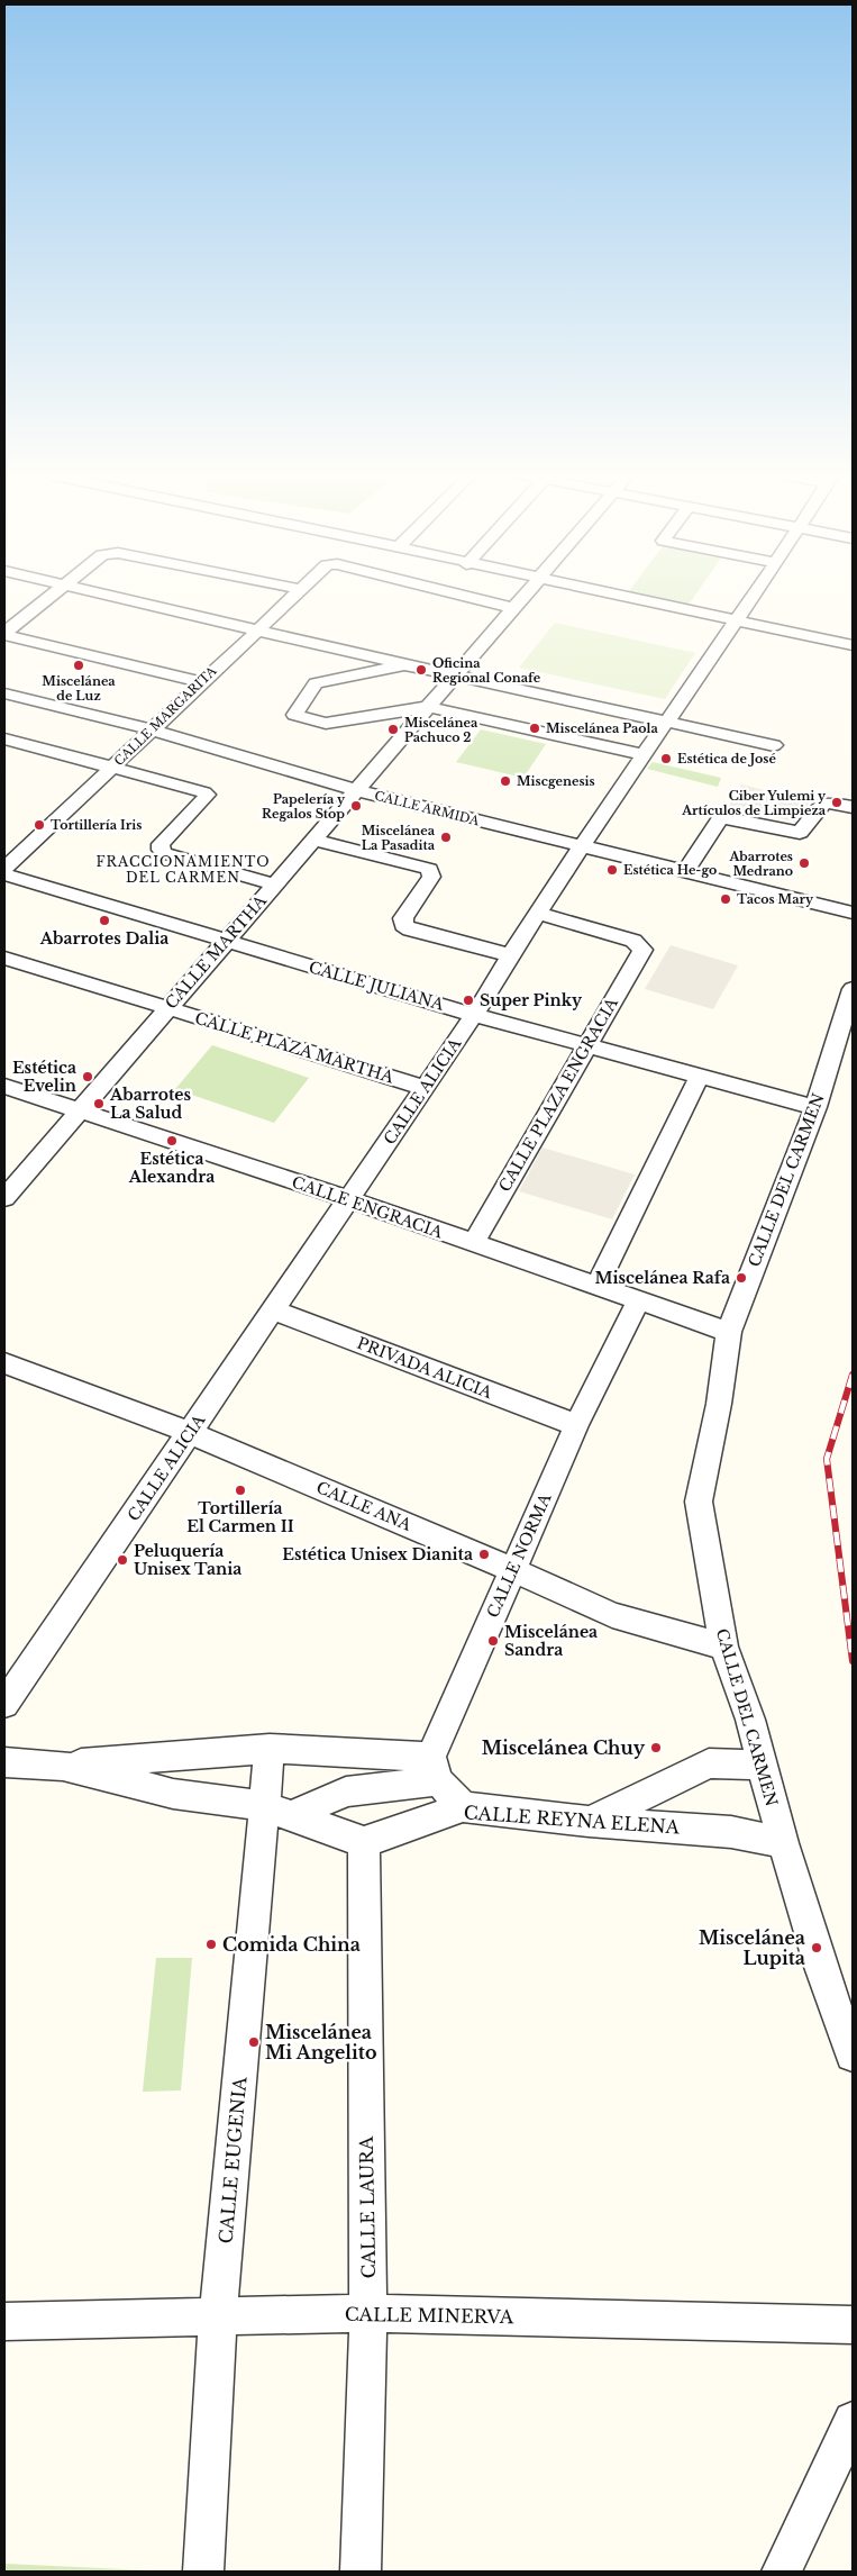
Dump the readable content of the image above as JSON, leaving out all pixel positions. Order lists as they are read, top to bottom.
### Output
{
  "streets": {
    "street": [
      "CALLE MARGARITA",
      "CALLE ARMIDA",
      "CALLE MARTHA",
      "CALLE JULIANA",
      "CALLE PLAZA MARTHA",
      "CALLE ALICIA",
      "CALLE PLAZA ENGRACIA",
      "CALLE DEL CARMEN",
      "CALLE ENGRACIA",
      "PRIVADA ALICIA",
      "CALLE ANA",
      "CALLE NORMA",
      "CALLE REYNA ELENA",
      "CALLE EUGENIA",
      "CALLE LAURA",
      "CALLE MINERVA"
    ]
  },
  "crossings": [
    ["CALLE MARGARITA", "CALLE ARMIDA"],
    ["CALLE MARGARITA", "CALLE MARTHA"],
    ["CALLE ARMIDA", "CALLE MARTHA"],
    ["CALLE ARMIDA", "CALLE ALICIA"],
    ["CALLE MARTHA", "CALLE JULIANA"],
    ["CALLE MARTHA", "CALLE PLAZA MARTHA"],
    ["CALLE MARTHA", "CALLE ENGRACIA"],
    ["CALLE JULIANA", "CALLE ALICIA"],
    ["CALLE JULIANA", "CALLE PLAZA ENGRACIA"],
    ["CALLE JULIANA", "CALLE DEL CARMEN"],
    ["CALLE PLAZA MARTHA", "CALLE ALICIA"],
    ["CALLE ALICIA", "CALLE ENGRACIA"],
    ["CALLE ALICIA", "PRIVADA ALICIA"],
    ["CALLE ALICIA", "CALLE ANA"],
    ["CALLE PLAZA ENGRACIA", "CALLE ENGRACIA"],
    ["CALLE DEL CARMEN", "CALLE ENGRACIA"],
    ["CALLE DEL CARMEN", "CALLE ANA"],
    ["CALLE DEL CARMEN", "CALLE REYNA ELENA"],
    ["CALLE ENGRACIA", "CALLE NORMA"],
    ["PRIVADA ALICIA", "CALLE NORMA"],
    ["CALLE ANA", "CALLE NORMA"],
    ["CALLE REYNA ELENA", "CALLE LAURA"],
    ["CALLE EUGENIA", "CALLE MINERVA"],
    ["CALLE LAURA", "CALLE MINERVA"]
  ],
  "districts": ["FRACCIONAMIENTO DEL CARMEN"],
  "places": [
    "Miscelánea de Luz",
    "Oficina Regional Conafe",
    "Miscelánea Paola",
    "Miscelánea Pachuco 2",
    "Estética de José",
    "Miscgenesis",
    "Ciber Yulemi y Artículos de Limpieza",
    "Papelería y Regalos Stop",
    "Tortillería Iris",
    "Miscelánea La Pasadita",
    "Abarrotes Medrano",
    "Estética He-go",
    "Tacos Mary",
    "Abarrotes Dalia",
    "Super Pinky",
    "Estética Evelin",
    "Abarrotes La Salud",
    "Estética Alexandra",
    "Miscelánea Rafa",
    "Tortillería El Carmen II",
    "Estética Unisex Dianita",
    "Peluquería Unisex Tania",
    "Miscelánea Sandra",
    "Miscelánea Chuy",
    "Comida China",
    "Miscelánea Lupita",
    "Miscelánea Mi Angelito"
  ]
}
